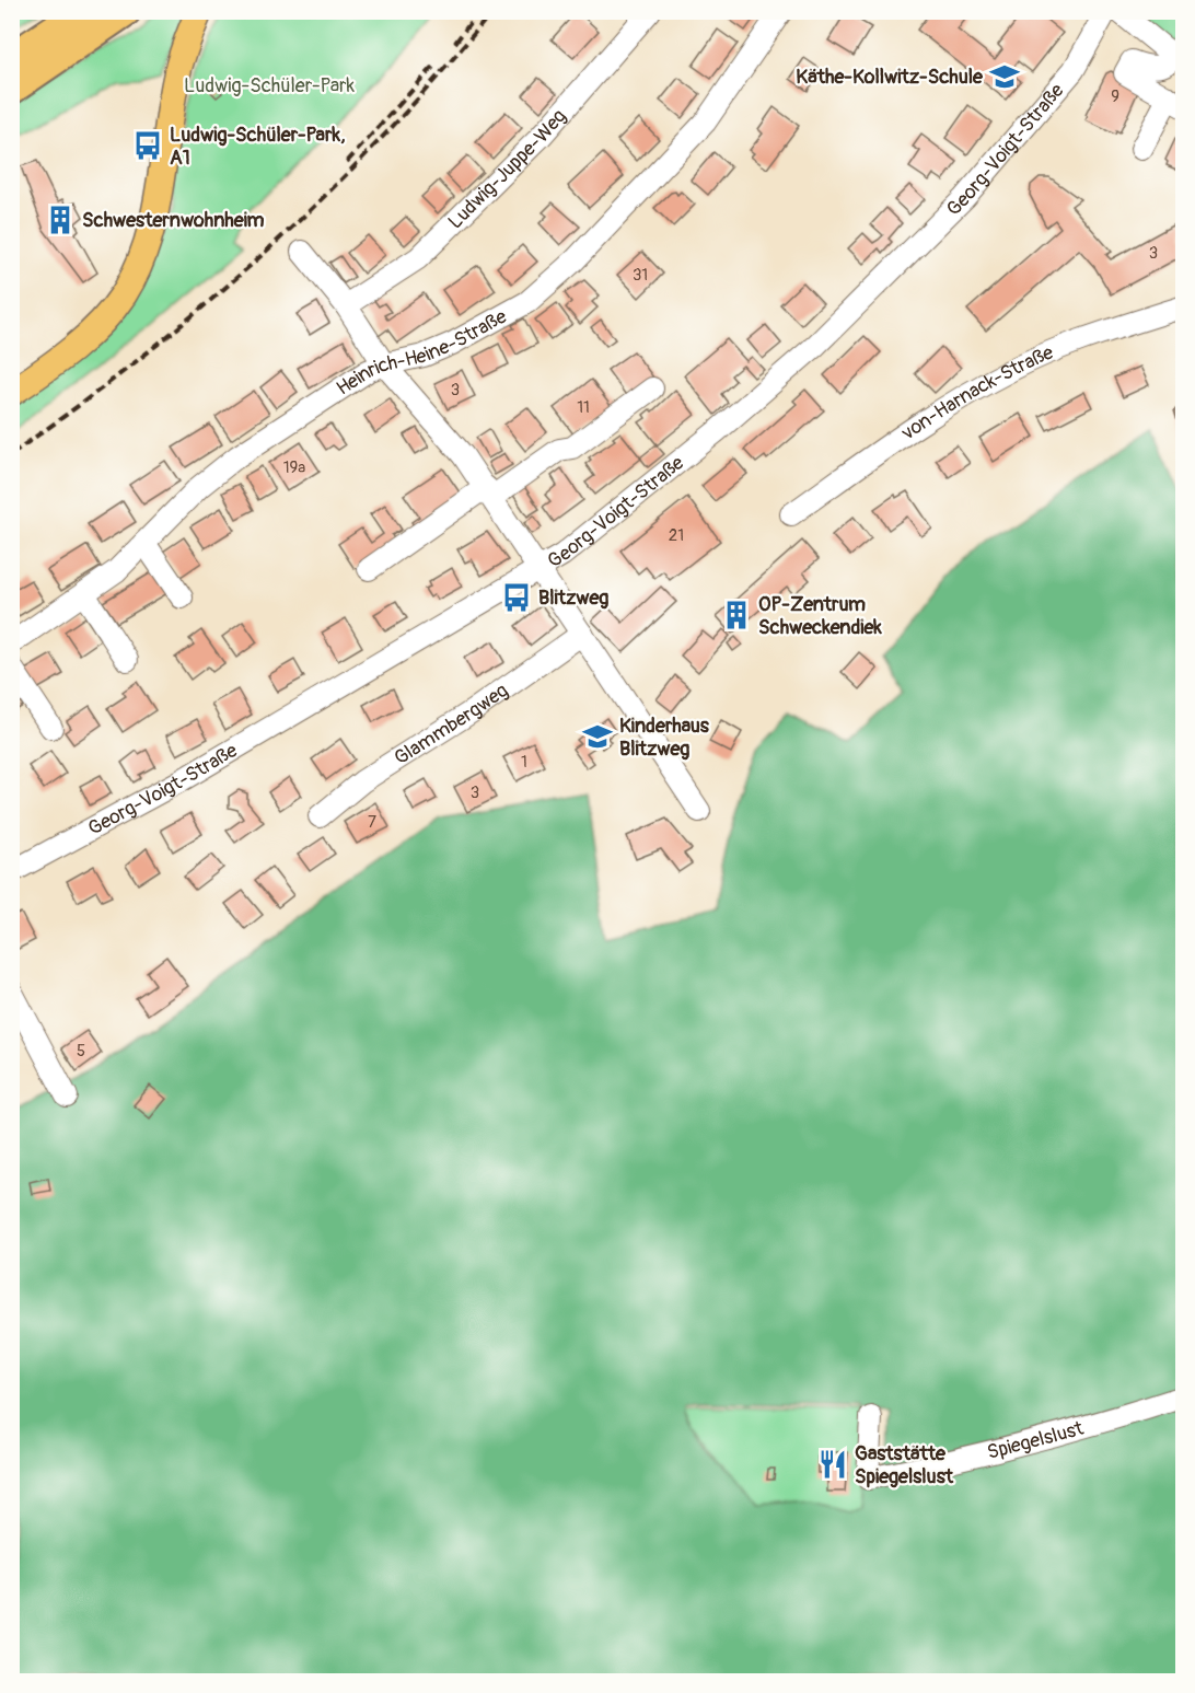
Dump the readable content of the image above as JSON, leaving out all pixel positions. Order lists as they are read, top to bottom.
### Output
{
  "streets": {
    "street": [
      "Georg-Voigt-Straße",
      "Ludwig-Juppe-Weg",
      "Heinrich-Heine-Straße",
      "von-Harnack-Straße",
      "Glammbergweg",
      "Spiegelslust"
    ]
  },
  "parks": ["Ludwig-Schüler-Park"],
  "places": {
    "school or university": ["Käthe-Kollwitz-Schule", "Kinderhaus Blitzweg"],
    "bus stop": ["Ludwig-Schüler-Park, A1", "Blitzweg"],
    "building": ["Schwesternwohnheim", "OP-Zentrum Schweckendiek"],
    "restaurant": ["Gaststätte Spiegelslust"]
  },
  "house_numbers": [
    "9",
    "3",
    "31",
    "3",
    "11",
    "19a",
    "21",
    "1",
    "3",
    "7",
    "5"
  ]
}
